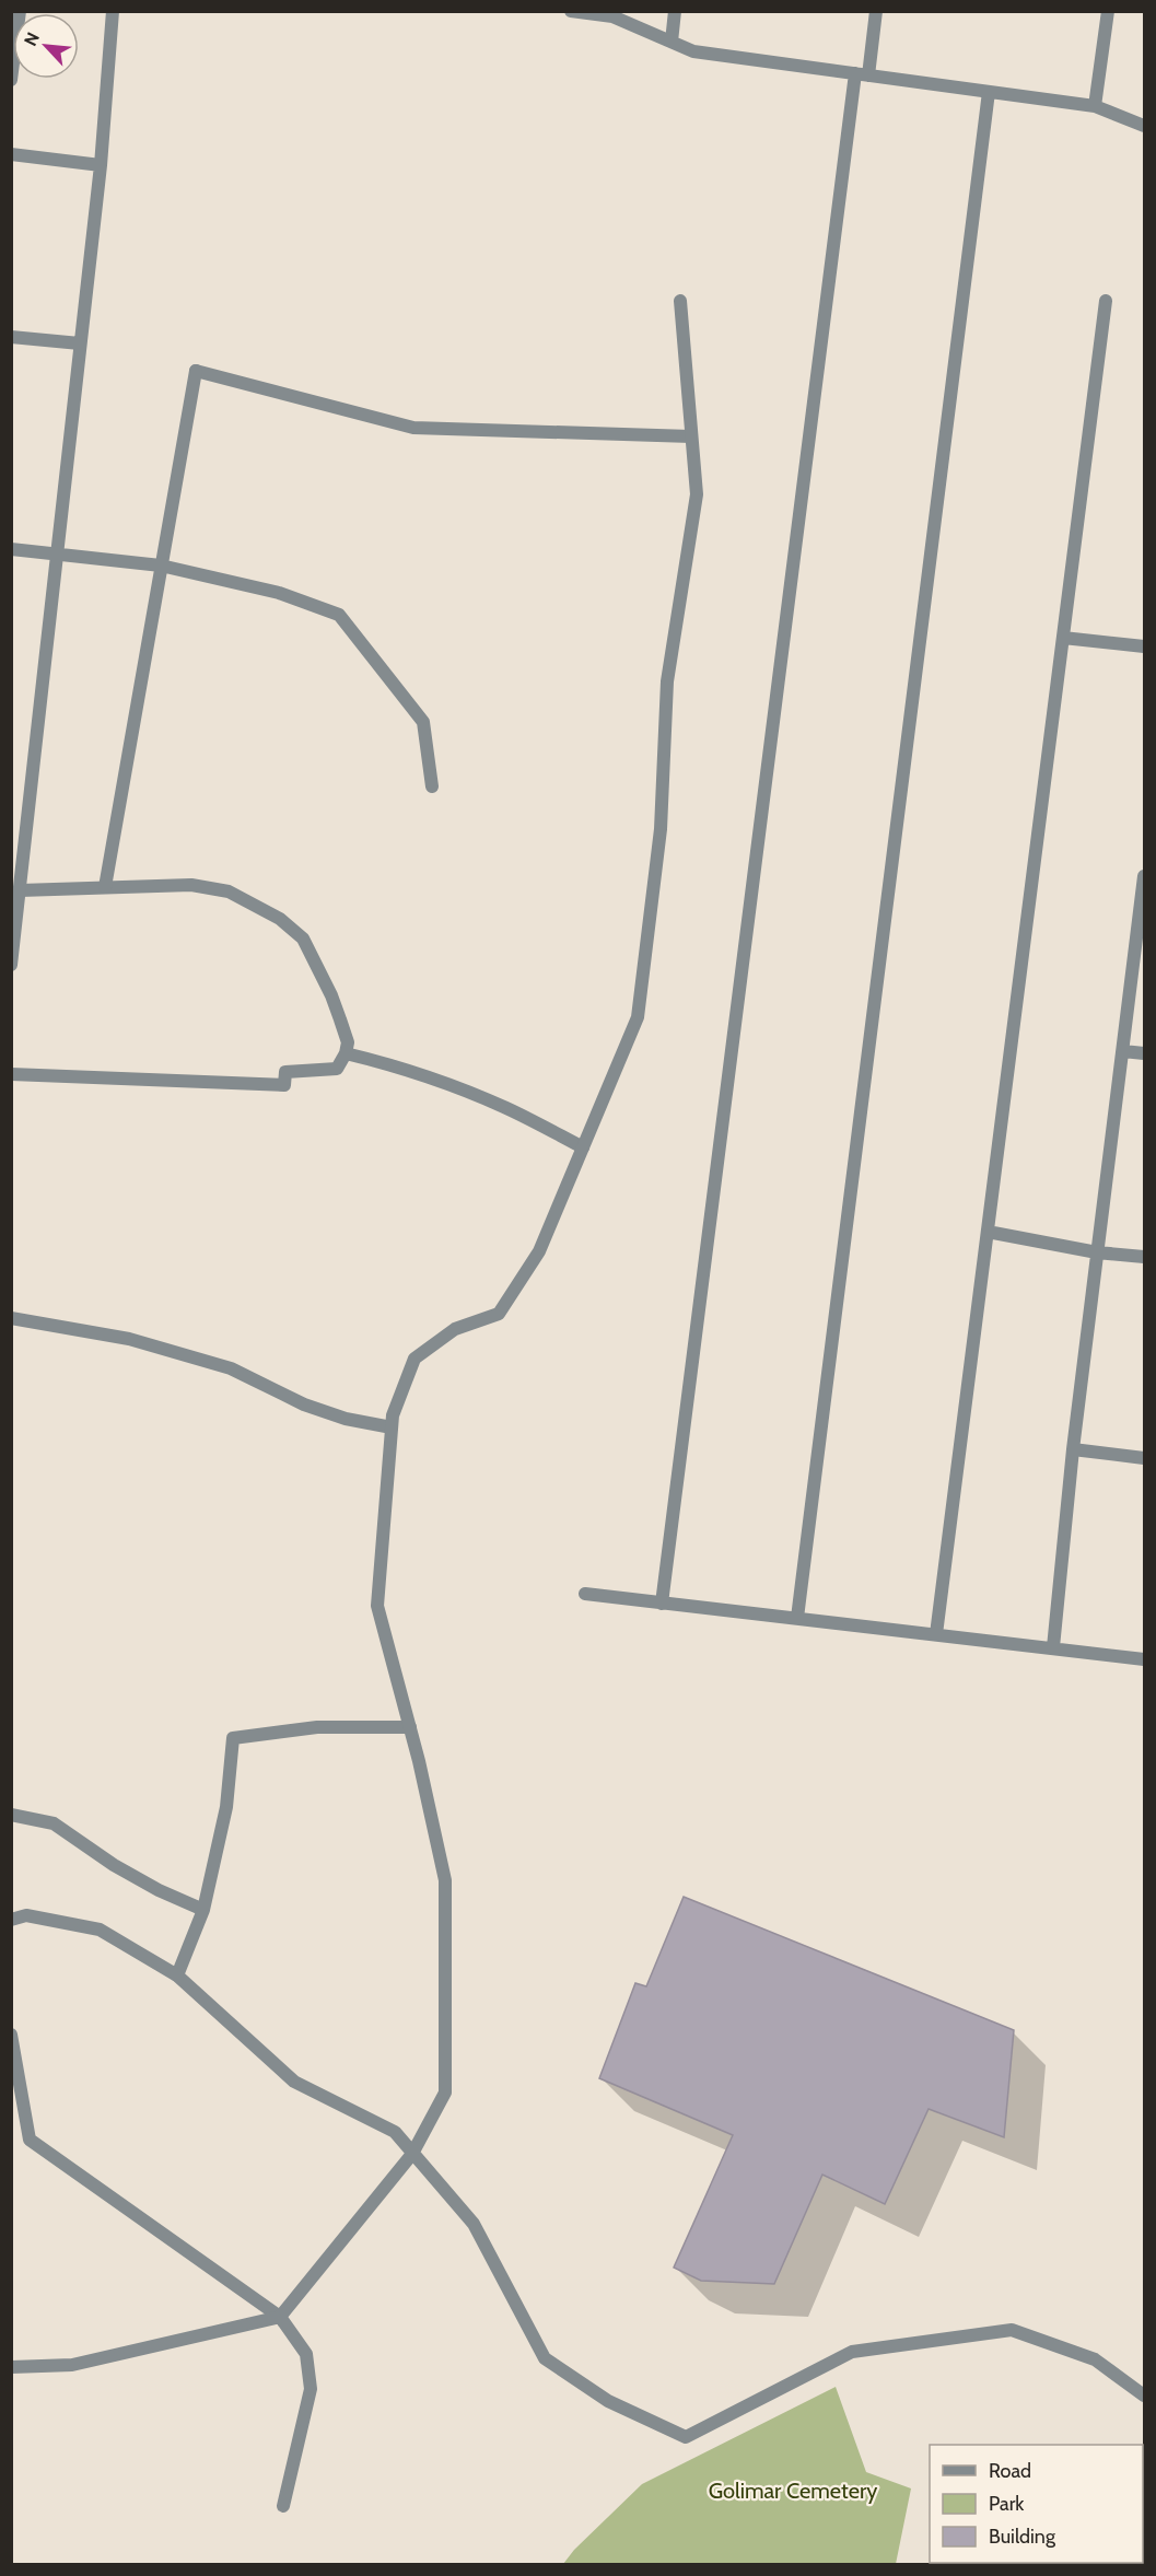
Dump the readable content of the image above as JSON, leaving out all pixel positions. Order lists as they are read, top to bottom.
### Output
{
  "parks": ["Golimar Cemetery"],
  "legend": ["Road", "Park", "Building"],
  "north": "top left"
}
